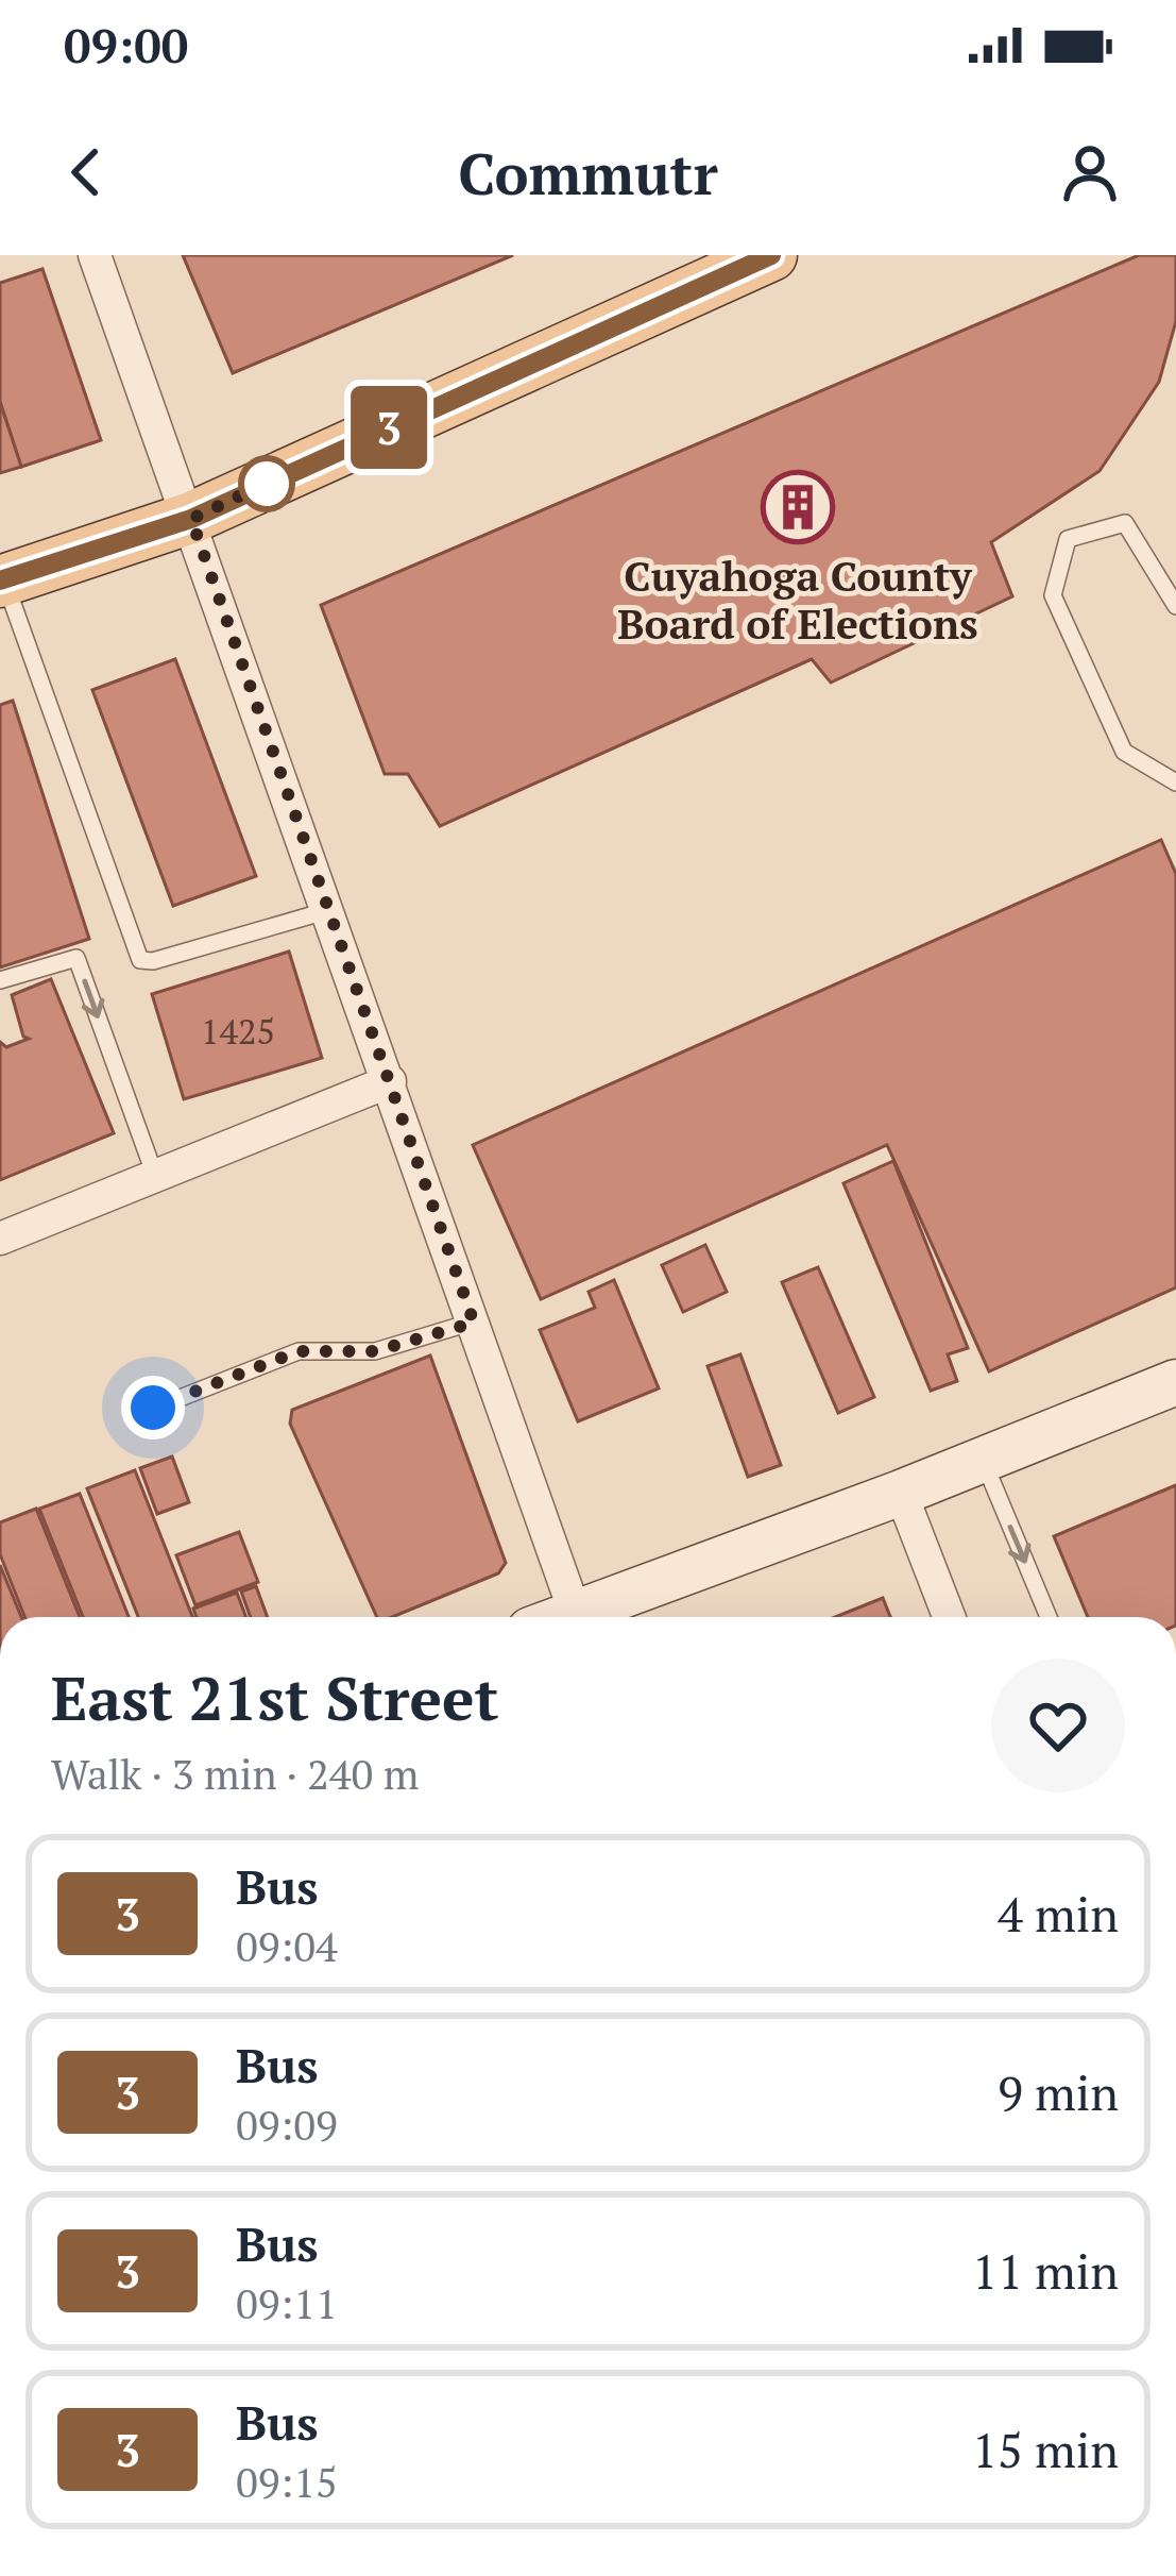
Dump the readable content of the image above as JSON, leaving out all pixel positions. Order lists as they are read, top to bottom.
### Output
{
  "places": {
    "building": ["Cuyahoga County Board of Elections"]
  },
  "lines": ["bus line 3"],
  "house_numbers": ["1425"],
  "page": {
    "status": "09:00",
    "header": "Commutr",
    "on_map": "3",
    "heading": ["East 21st Street", "Walk · 3 min · 240 m"],
    "list": [
      {
        "mark": "3",
        "name": "Bus",
        "note": "09:04",
        "value": "4 min"
      },
      {
        "mark": "3",
        "name": "Bus",
        "note": "09:09",
        "value": "9 min"
      },
      {
        "mark": "3",
        "name": "Bus",
        "note": "09:11",
        "value": "11 min"
      },
      {
        "mark": "3",
        "name": "Bus",
        "note": "09:15",
        "value": "15 min"
      }
    ]
  }
}
